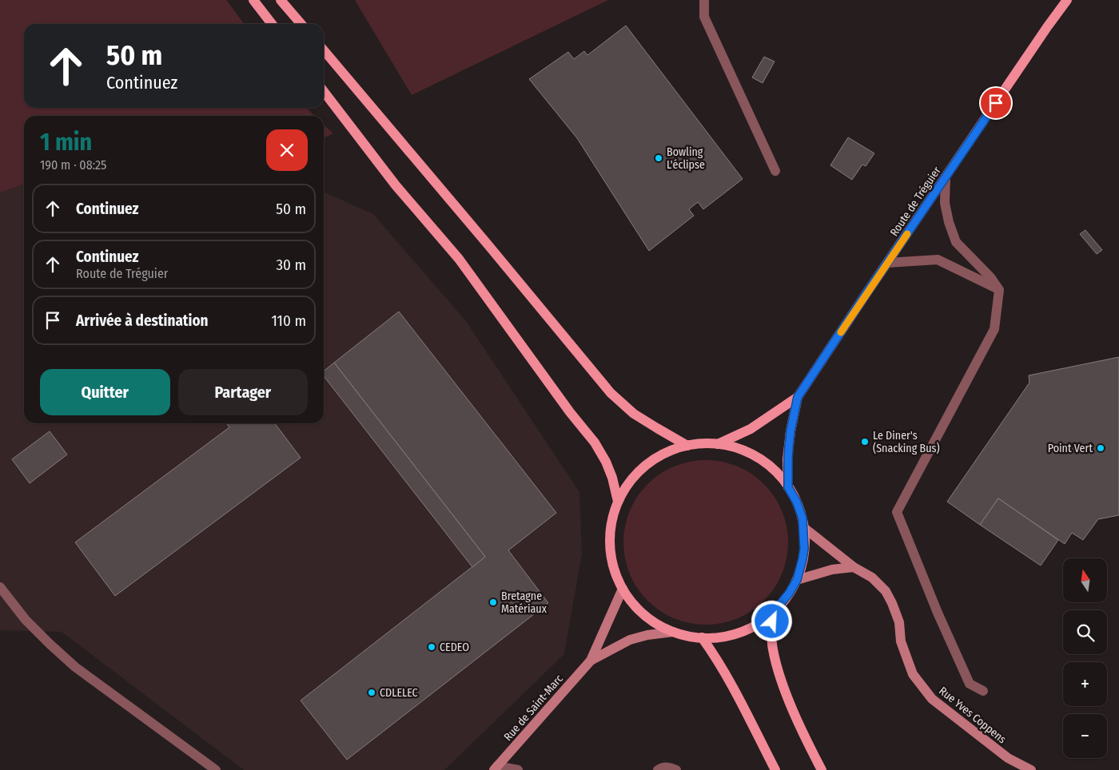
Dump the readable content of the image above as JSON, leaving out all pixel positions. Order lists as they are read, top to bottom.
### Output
{
  "streets": {
    "main road": ["Route de Tréguier"],
    "street": ["Rue de Saint-Marc", "Rue Yves Coppens"]
  },
  "places": [
    "Bowling L'éclipse",
    "Le Diner's (Snacking Bus)",
    "Point Vert",
    "Bretagne Matériaux",
    "CEDEO",
    "CDLELEC"
  ],
  "north": "top",
  "page": {
    "turn": ["50 m", "Continuez"],
    "heading": ["1 min", "190 m · 08:25"],
    "list": [
      {
        "name": "Continuez",
        "value": "50 m"
      },
      {
        "name": "Continuez",
        "note": "Route de Tréguier",
        "value": "30 m"
      },
      {
        "name": "Arrivée à destination",
        "value": "110 m"
      }
    ],
    "buttons": ["Quitter", "Partager"],
    "map_buttons": ["+", "−"]
  }
}
